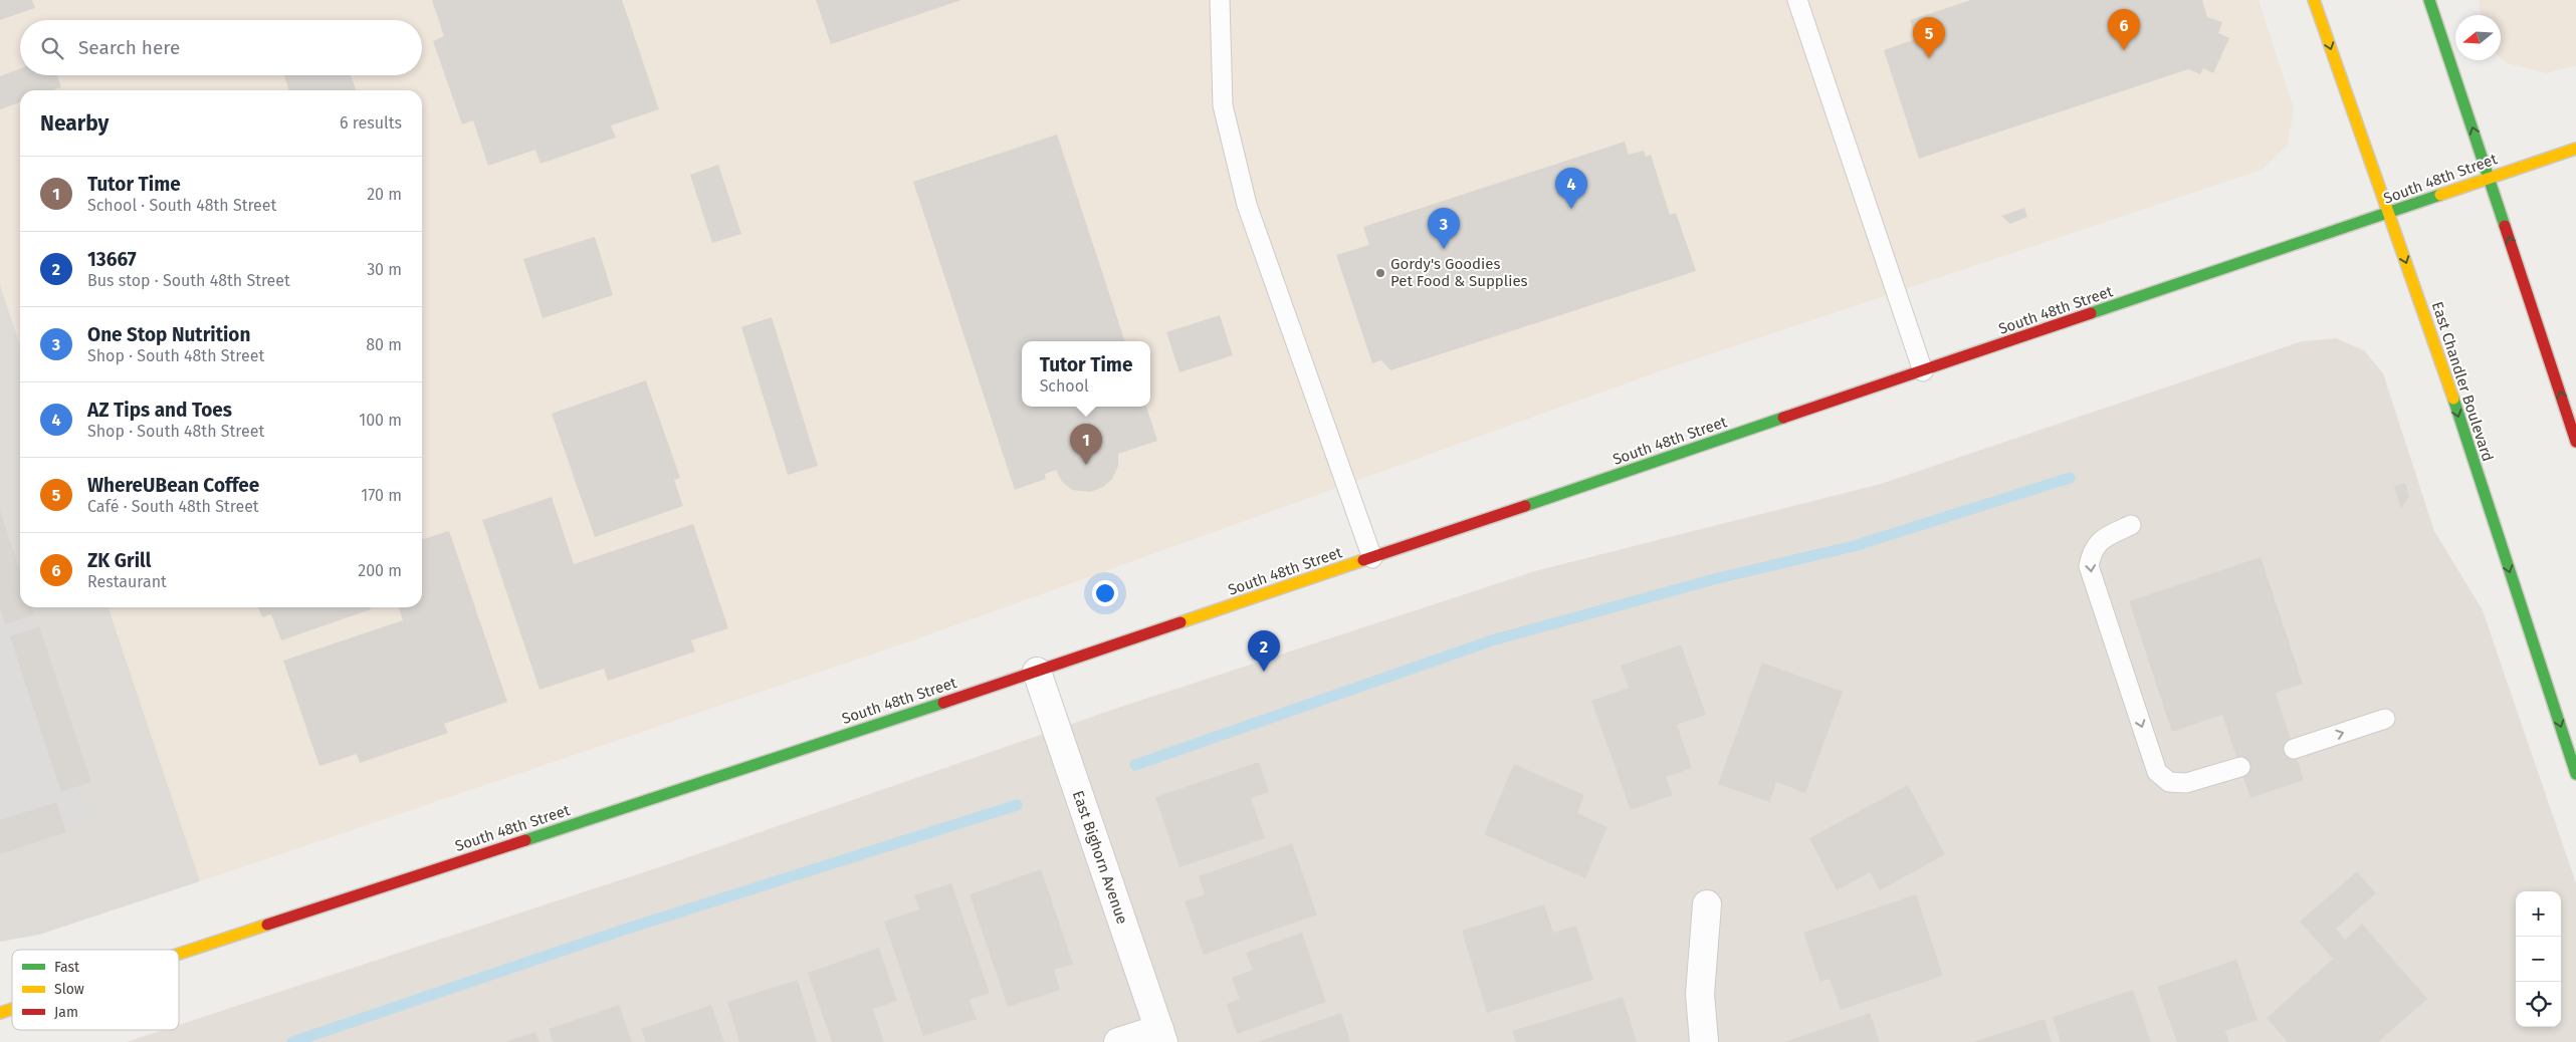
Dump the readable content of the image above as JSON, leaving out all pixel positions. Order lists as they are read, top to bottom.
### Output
{
  "streets": {
    "main road": ["South 48th Street", "East Chandler Boulevard"],
    "street": ["East Bighorn Avenue"]
  },
  "crossings": [
    ["South 48th Street", "East Chandler Boulevard"],
    ["South 48th Street", "East Bighorn Avenue"]
  ],
  "one_way": ["East Chandler Boulevard"],
  "places": ["Gordy's Goodies Pet Food & Supplies"],
  "legend": ["Fast", "Slow", "Jam"],
  "north": "left",
  "page": {
    "pins": [
      "6",
      "5",
      "4",
      "3",
      "1",
      "2"
    ],
    "search": "Search here",
    "heading": ["Nearby", "6 results"],
    "list": [
      {
        "mark": "1",
        "name": "Tutor Time",
        "note": "School · South 48th Street",
        "value": "20 m"
      },
      {
        "mark": "2",
        "name": "13667",
        "note": "Bus stop · South 48th Street",
        "value": "30 m"
      },
      {
        "mark": "3",
        "name": "One Stop Nutrition",
        "note": "Shop · South 48th Street",
        "value": "80 m"
      },
      {
        "mark": "4",
        "name": "AZ Tips and Toes",
        "note": "Shop · South 48th Street",
        "value": "100 m"
      },
      {
        "mark": "5",
        "name": "WhereUBean Coffee",
        "note": "Café · South 48th Street",
        "value": "170 m"
      },
      {
        "mark": "6",
        "name": "ZK Grill",
        "note": "Restaurant",
        "value": "200 m"
      }
    ],
    "popup": ["Tutor Time", "School"],
    "map_buttons": ["+", "−"]
  }
}
